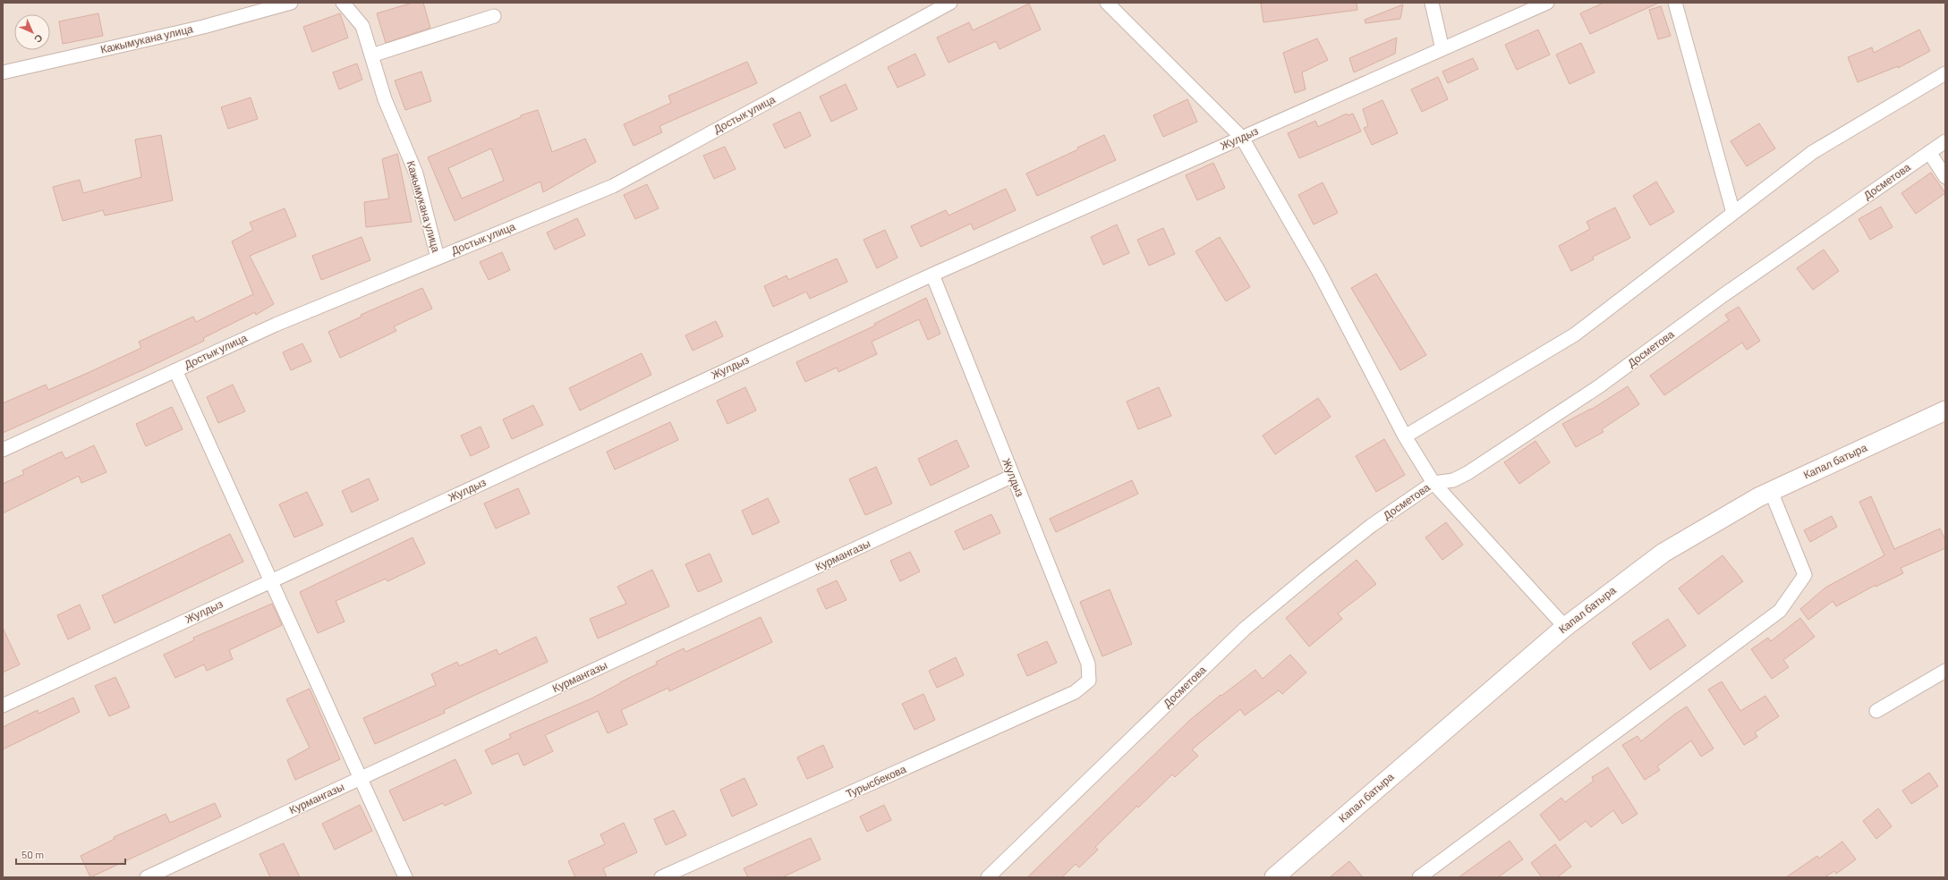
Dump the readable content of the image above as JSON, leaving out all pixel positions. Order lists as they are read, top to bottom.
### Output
{
  "streets": {
    "main road": ["Капал батыра"],
    "street": [
      "Кажымукана улица",
      "Достык улица",
      "Жулдыз",
      "Досметова",
      "Курмангазы",
      "Турысбекова"
    ]
  },
  "crossings": [
    ["Кажымукана улица", "Достык улица"],
    ["Жулдыз", "Курмангазы"],
    ["Жулдыз", "Турысбекова"]
  ],
  "scale_bar": "50 m",
  "north": "bottom right"
}
